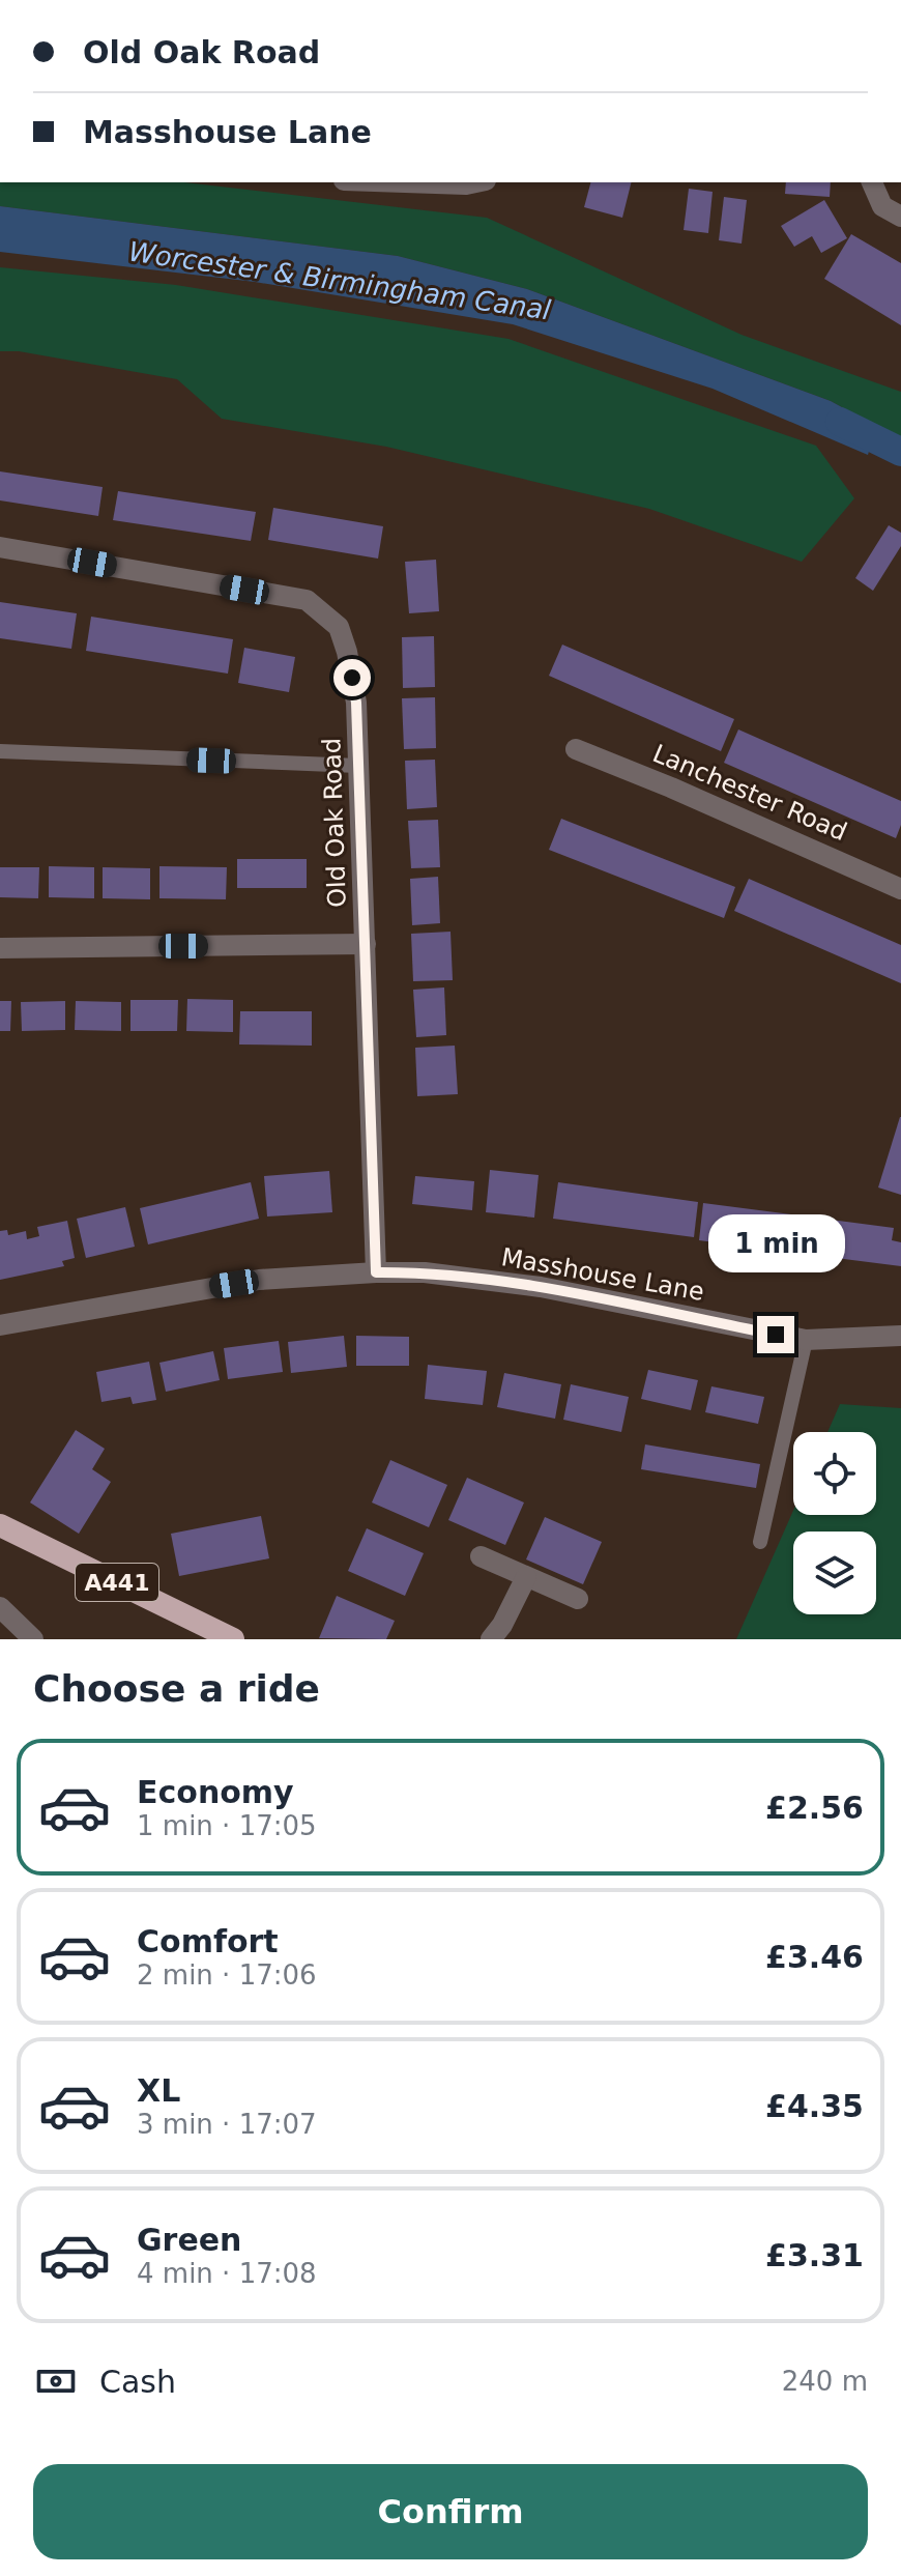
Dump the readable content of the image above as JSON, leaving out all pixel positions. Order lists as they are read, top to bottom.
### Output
{
  "streets": {
    "highway": ["A441"],
    "street": ["Lanchester Road", "Old Oak Road", "Masshouse Lane"]
  },
  "crossings": [
    ["Old Oak Road", "Masshouse Lane"]
  ],
  "water": ["Worcester & Birmingham Canal"],
  "page": {
    "banner": ["Old Oak Road", "Masshouse Lane"],
    "bubble": "1 min",
    "heading": "Choose a ride",
    "list": [
      {
        "name": "Economy",
        "note": "1 min · 17:05",
        "value": "£2.56"
      },
      {
        "name": "Comfort",
        "note": "2 min · 17:06",
        "value": "£3.46"
      },
      {
        "name": "XL",
        "note": "3 min · 17:07",
        "value": "£4.35"
      },
      {
        "name": "Green",
        "note": "4 min · 17:08",
        "value": "£3.31"
      }
    ],
    "pay": ["Cash", "240 m"],
    "buttons": "Confirm"
  }
}
